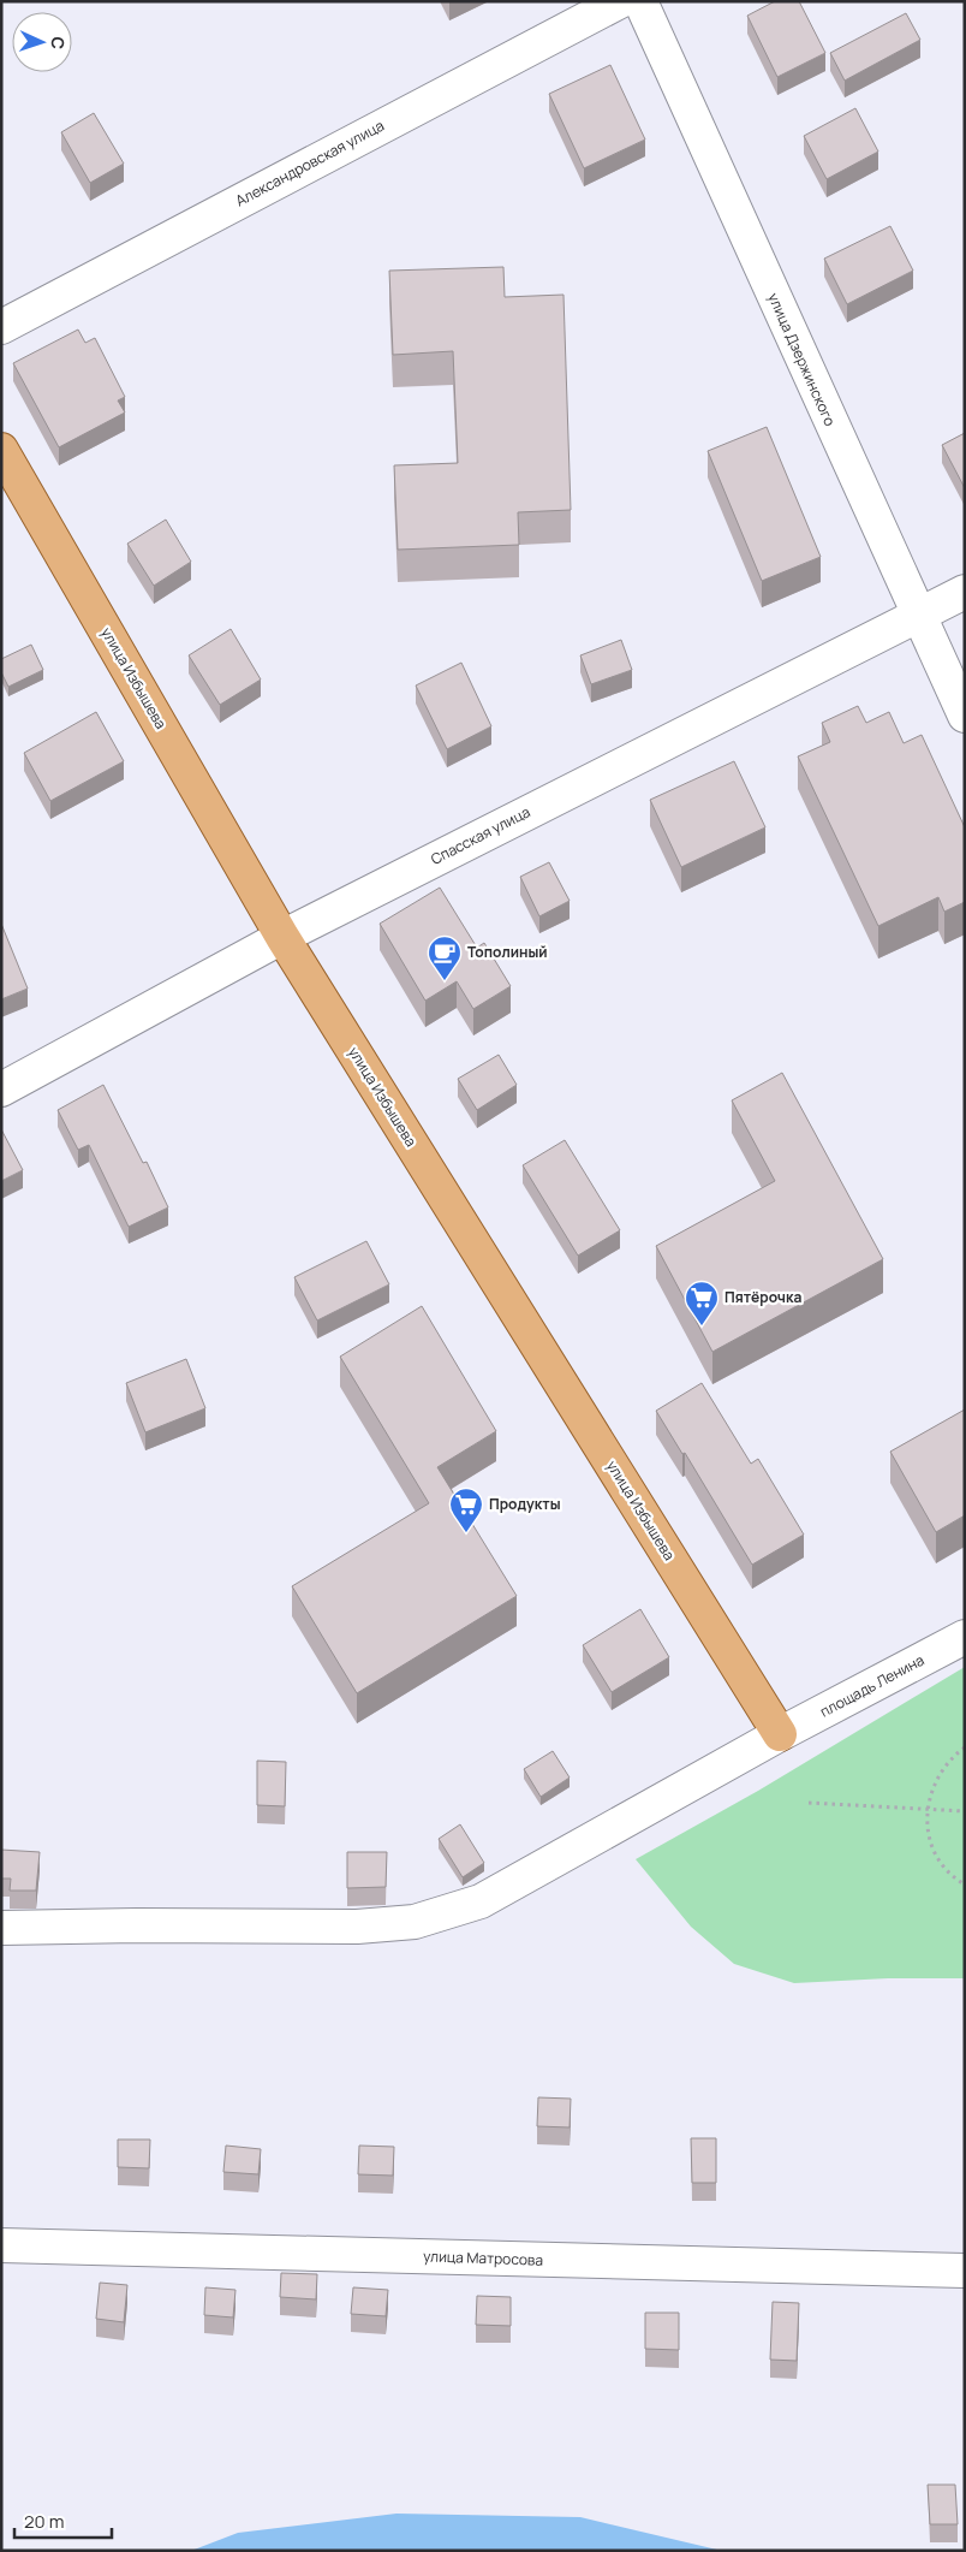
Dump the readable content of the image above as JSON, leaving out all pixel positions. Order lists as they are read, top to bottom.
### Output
{
  "streets": {
    "main road": ["улица Избышева"],
    "street": [
      "Александровская улица",
      "улица Дзержинского",
      "Спасская улица",
      "площадь Ленина",
      "улица Матросова"
    ]
  },
  "crossings": [
    ["улица Дзержинского", "Спасская улица"],
    ["улица Избышева", "Спасская улица"],
    ["улица Избышева", "площадь Ленина"]
  ],
  "places": {
    "cafe": ["Тополиный"],
    "supermarket": ["Пятёрочка", "Продукты"]
  },
  "scale_bar": "20 m",
  "north": "right"
}
